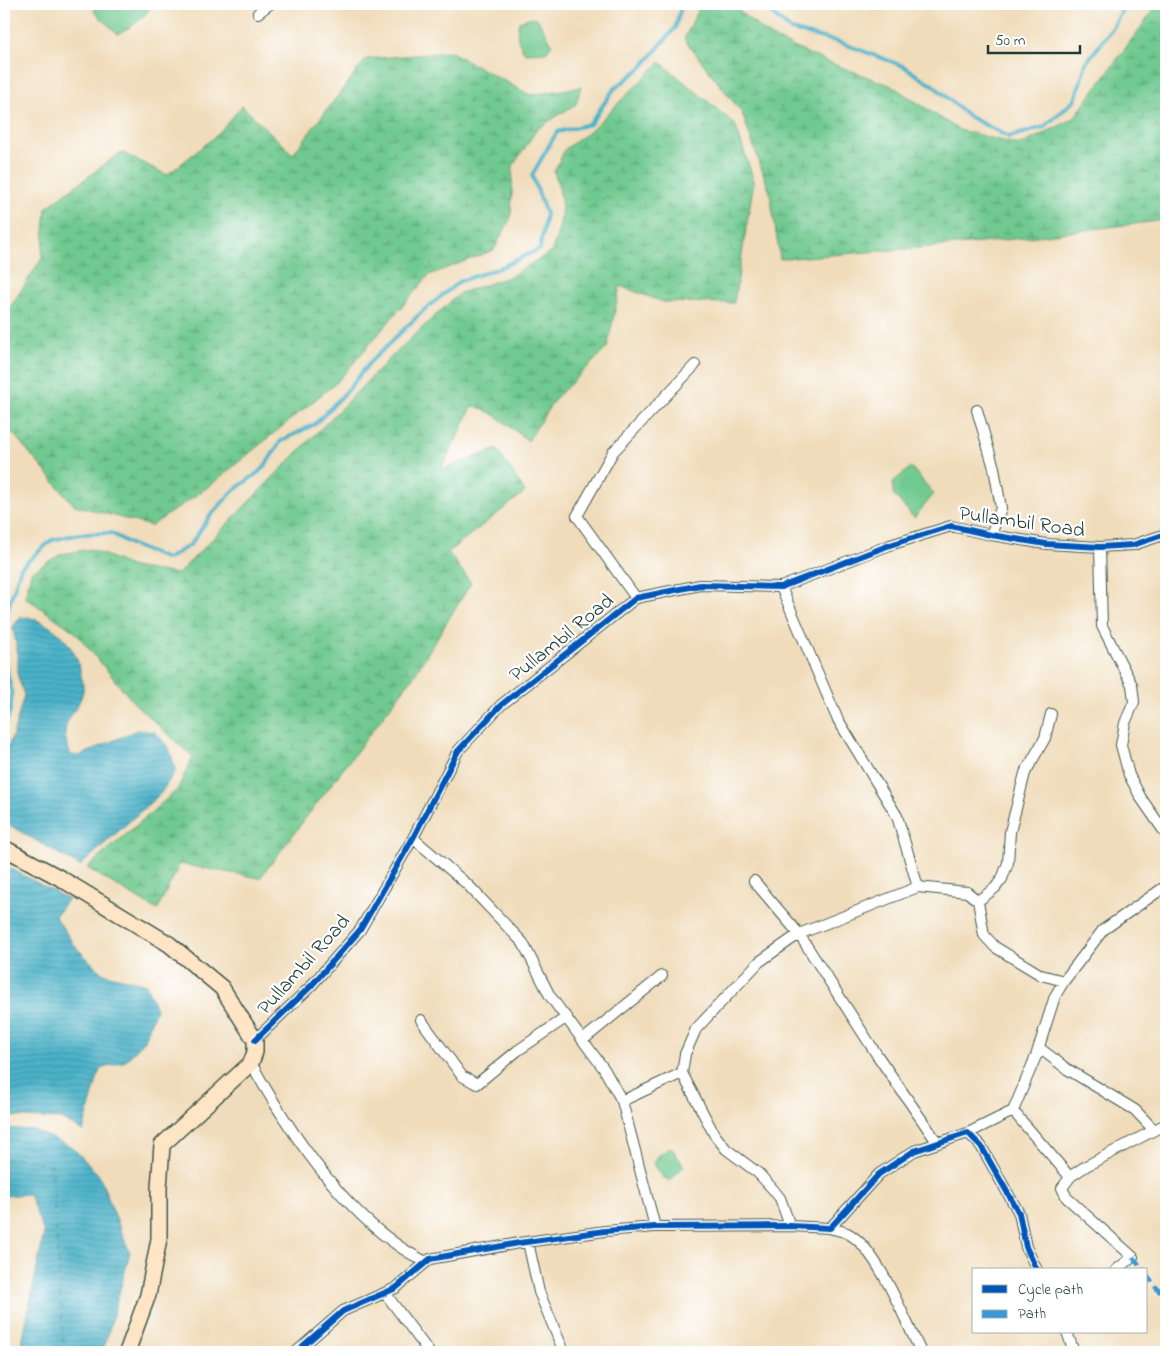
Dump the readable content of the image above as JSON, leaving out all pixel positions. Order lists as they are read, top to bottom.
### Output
{
  "streets": {
    "street": ["Pullambil Road"]
  },
  "legend": ["Cycle path", "Path"],
  "scale_bar": "50 m"
}
